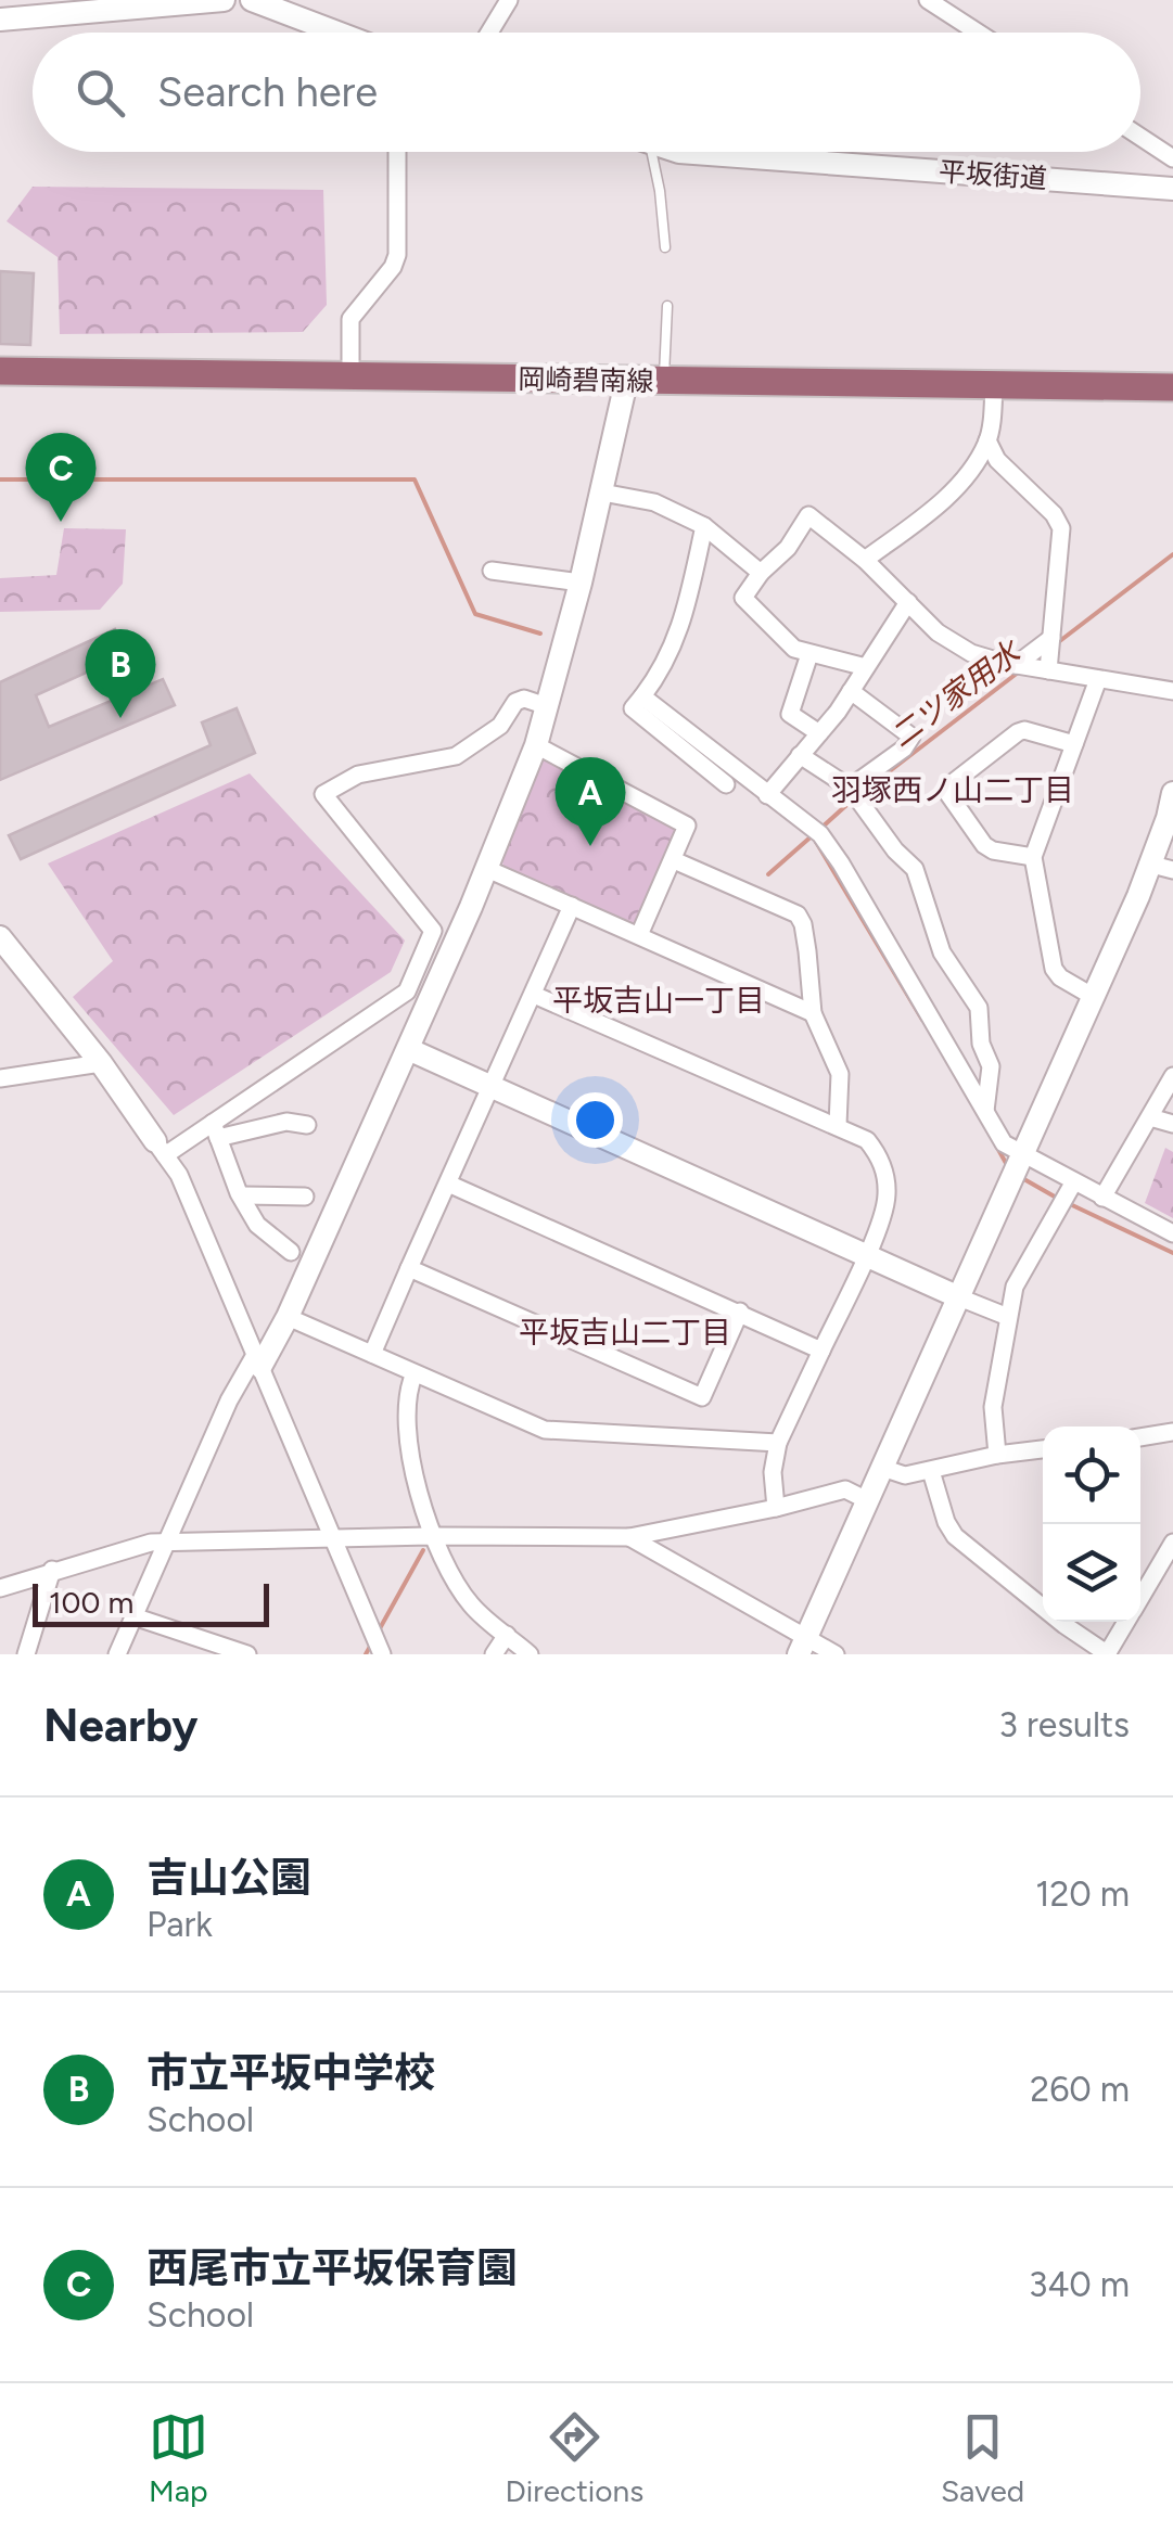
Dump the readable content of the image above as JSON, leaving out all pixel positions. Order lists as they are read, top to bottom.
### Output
{
  "streets": {
    "main road": ["岡崎碧南線"],
    "street": ["平坂街道"]
  },
  "districts": ["羽塚西ノ山二丁目", "平坂吉山一丁目", "平坂吉山二丁目"],
  "water": ["二ツ家用水"],
  "scale_bar": "100 m",
  "page": {
    "search": "Search here",
    "pins": ["C", "B", "A"],
    "scale": "100 m",
    "heading": ["Nearby", "3 results"],
    "list": [
      {
        "mark": "A",
        "name": "吉山公園",
        "note": "Park",
        "value": "120 m"
      },
      {
        "mark": "B",
        "name": "市立平坂中学校",
        "note": "School",
        "value": "260 m"
      },
      {
        "mark": "C",
        "name": "西尾市立平坂保育園",
        "note": "School",
        "value": "340 m"
      }
    ],
    "nav": ["Map", "Directions", "Saved"]
  }
}
